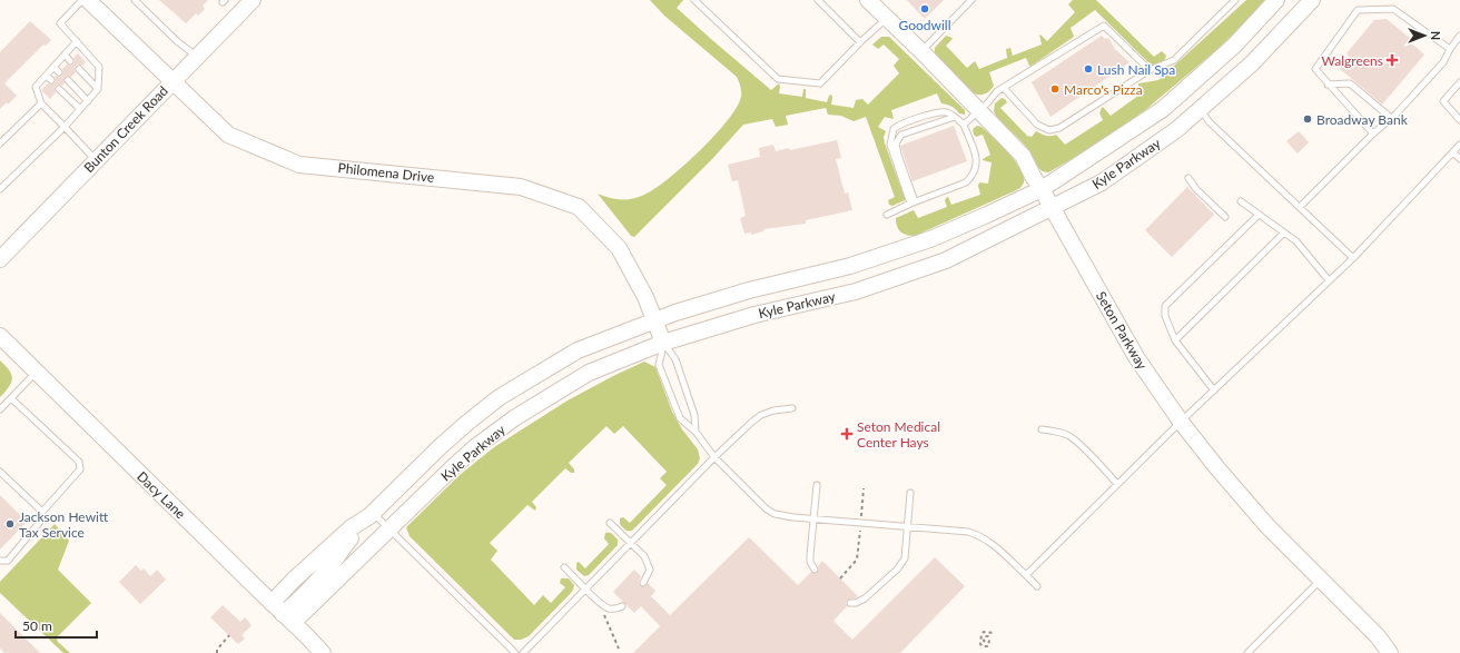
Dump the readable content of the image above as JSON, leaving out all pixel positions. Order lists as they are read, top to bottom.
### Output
{
  "streets": {
    "street": [
      "Bunton Creek Road",
      "Kyle Parkway",
      "Philomena Drive",
      "Seton Parkway",
      "Dacy Lane"
    ]
  },
  "crossings": [
    ["Bunton Creek Road", "Philomena Drive"],
    ["Kyle Parkway", "Philomena Drive"],
    ["Kyle Parkway", "Seton Parkway"],
    ["Kyle Parkway", "Dacy Lane"]
  ],
  "places": {
    "other": [
      "Goodwill",
      "Lush Nail Spa",
      "Marco's Pizza",
      "Broadway Bank",
      "Jackson Hewitt Tax Service"
    ],
    "health": ["Walgreens", "Seton Medical Center Hays"]
  },
  "scale_bar": "50 m",
  "north": "right"
}
